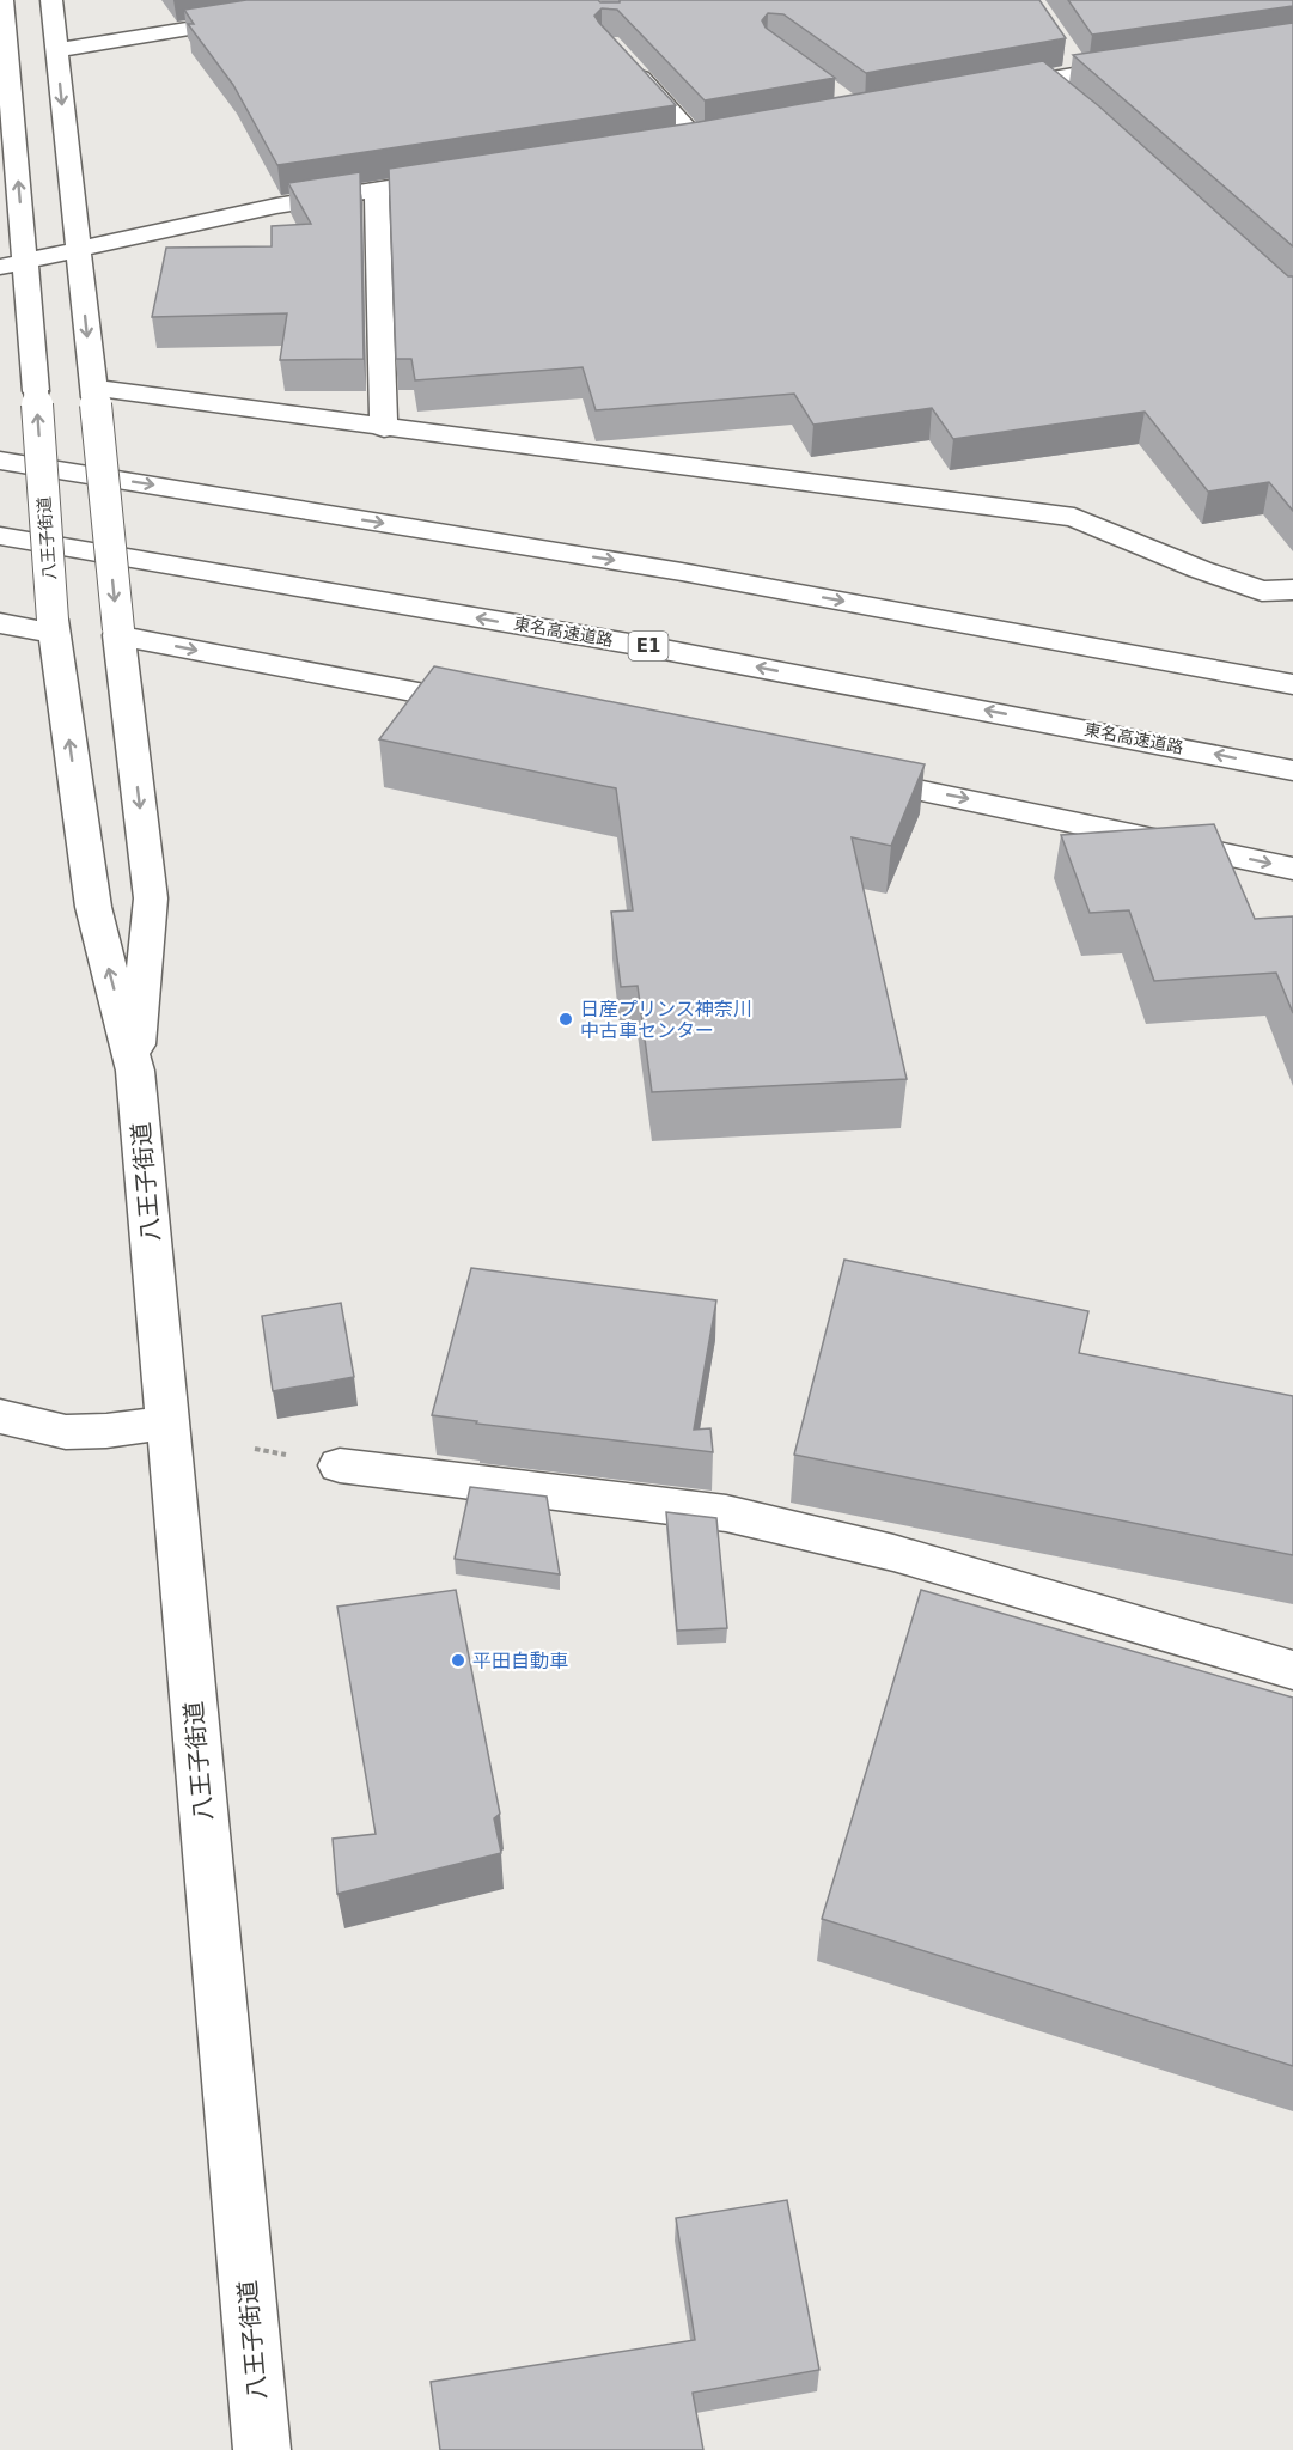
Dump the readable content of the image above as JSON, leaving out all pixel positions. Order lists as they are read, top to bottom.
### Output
{
  "streets": {
    "main road": ["八王子街道", "東名高速道路", "E1"]
  },
  "places": ["日産プリンス神奈川 中古車センター", "平田自動車"]
}
